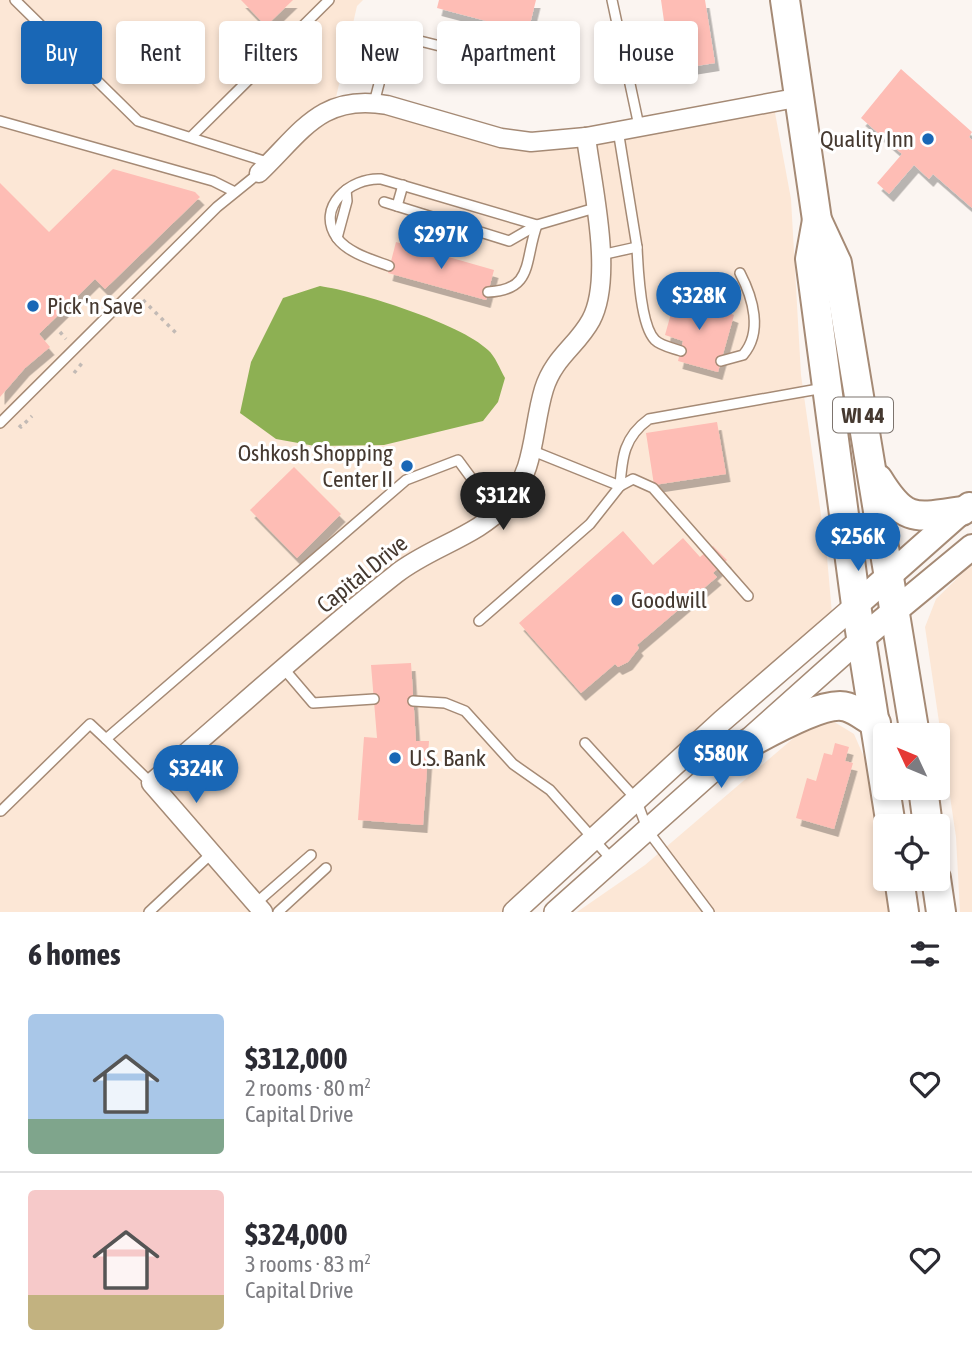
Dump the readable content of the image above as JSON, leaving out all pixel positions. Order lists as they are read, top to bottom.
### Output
{
  "streets": {
    "main road": ["WI 44"],
    "street": ["Capital Drive"]
  },
  "places": [
    "Quality Inn",
    "Pick 'n Save",
    "Oshkosh Shopping Center II",
    "Goodwill",
    "U.S. Bank"
  ],
  "north": "top left",
  "page": {
    "chip": [
      "Buy",
      "Rent",
      "Filters",
      "New",
      "Apartment",
      "House"
    ],
    "price": [
      "$297K",
      "$328K",
      "$312K",
      "$256K",
      "$580K",
      "$324K"
    ],
    "heading": "6 homes",
    "list": [
      {
        "name": "$312,000",
        "note": "2 rooms · 80 m² · Capital Drive"
      },
      {
        "name": "$324,000",
        "note": "3 rooms · 83 m² · Capital Drive"
      }
    ]
  }
}
